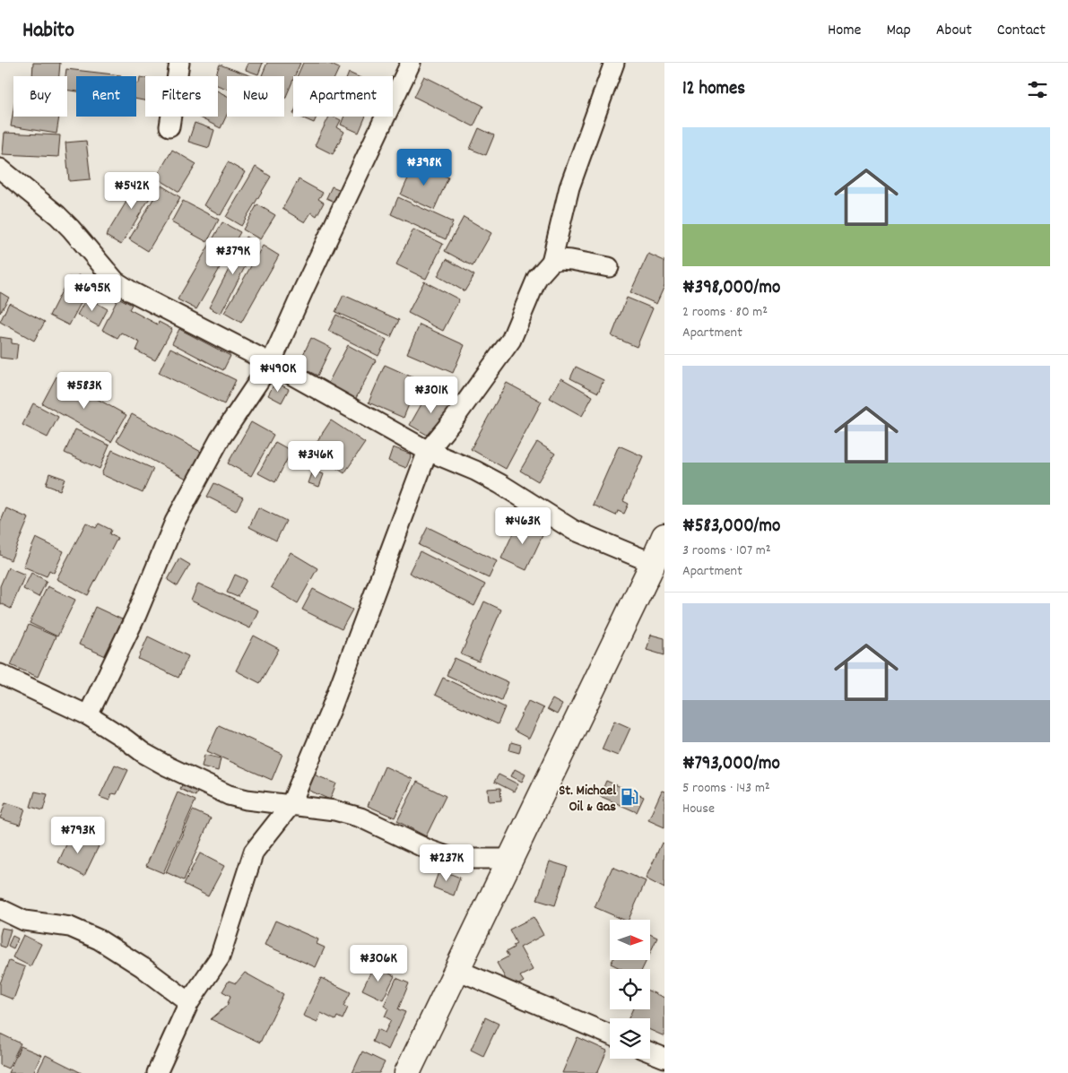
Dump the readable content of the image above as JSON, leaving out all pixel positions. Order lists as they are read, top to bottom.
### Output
{
  "places": {
    "fuel station": ["St. Michael Oil & Gas"]
  },
  "north": "right",
  "page": {
    "header": "Habito",
    "nav": [
      "Home",
      "Map",
      "About",
      "Contact"
    ],
    "heading": "12 homes",
    "chip": [
      "Buy",
      "Rent",
      "Filters",
      "New",
      "Apartment"
    ],
    "list": [
      {
        "name": "₦398,000/mo",
        "note": "2 rooms · 80 m² · Apartment"
      },
      {
        "name": "₦583,000/mo",
        "note": "3 rooms · 107 m² · Apartment"
      },
      {
        "name": "₦793,000/mo",
        "note": "5 rooms · 143 m² · House"
      }
    ],
    "price": [
      "₦398K",
      "₦542K",
      "₦379K",
      "₦695K",
      "₦490K",
      "₦583K",
      "₦301K",
      "₦346K",
      "₦463K",
      "₦793K",
      "₦237K",
      "₦306K"
    ]
  }
}
